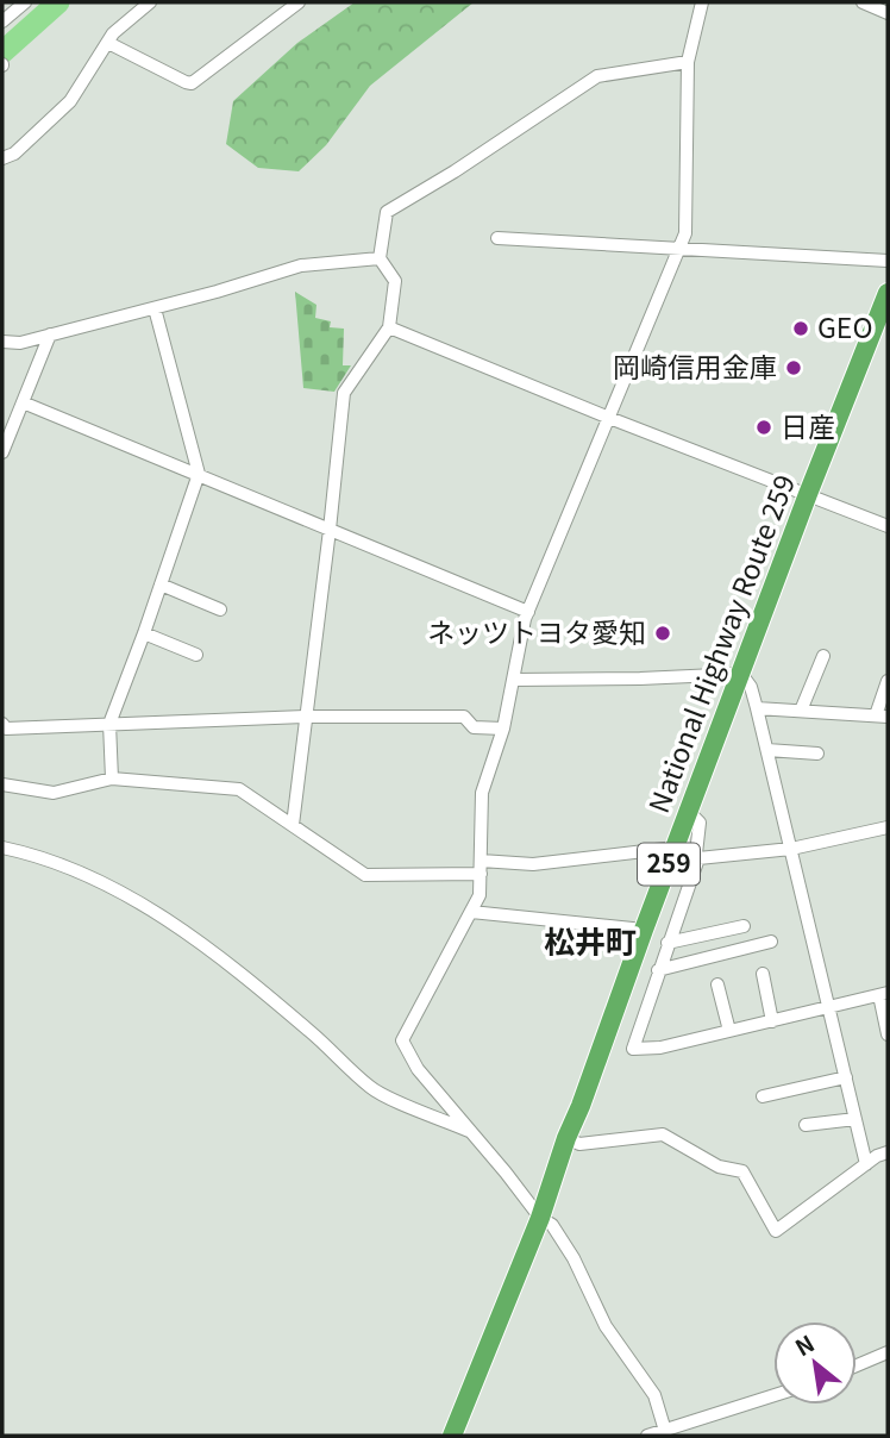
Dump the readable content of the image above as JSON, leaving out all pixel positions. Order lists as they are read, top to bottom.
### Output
{
  "streets": {
    "highway": ["National Highway Route 259", "259"]
  },
  "districts": ["松井町"],
  "places": [
    "GEO",
    "岡崎信用金庫",
    "日産",
    "ネッツトヨタ愛知"
  ],
  "north": "top left"
}
